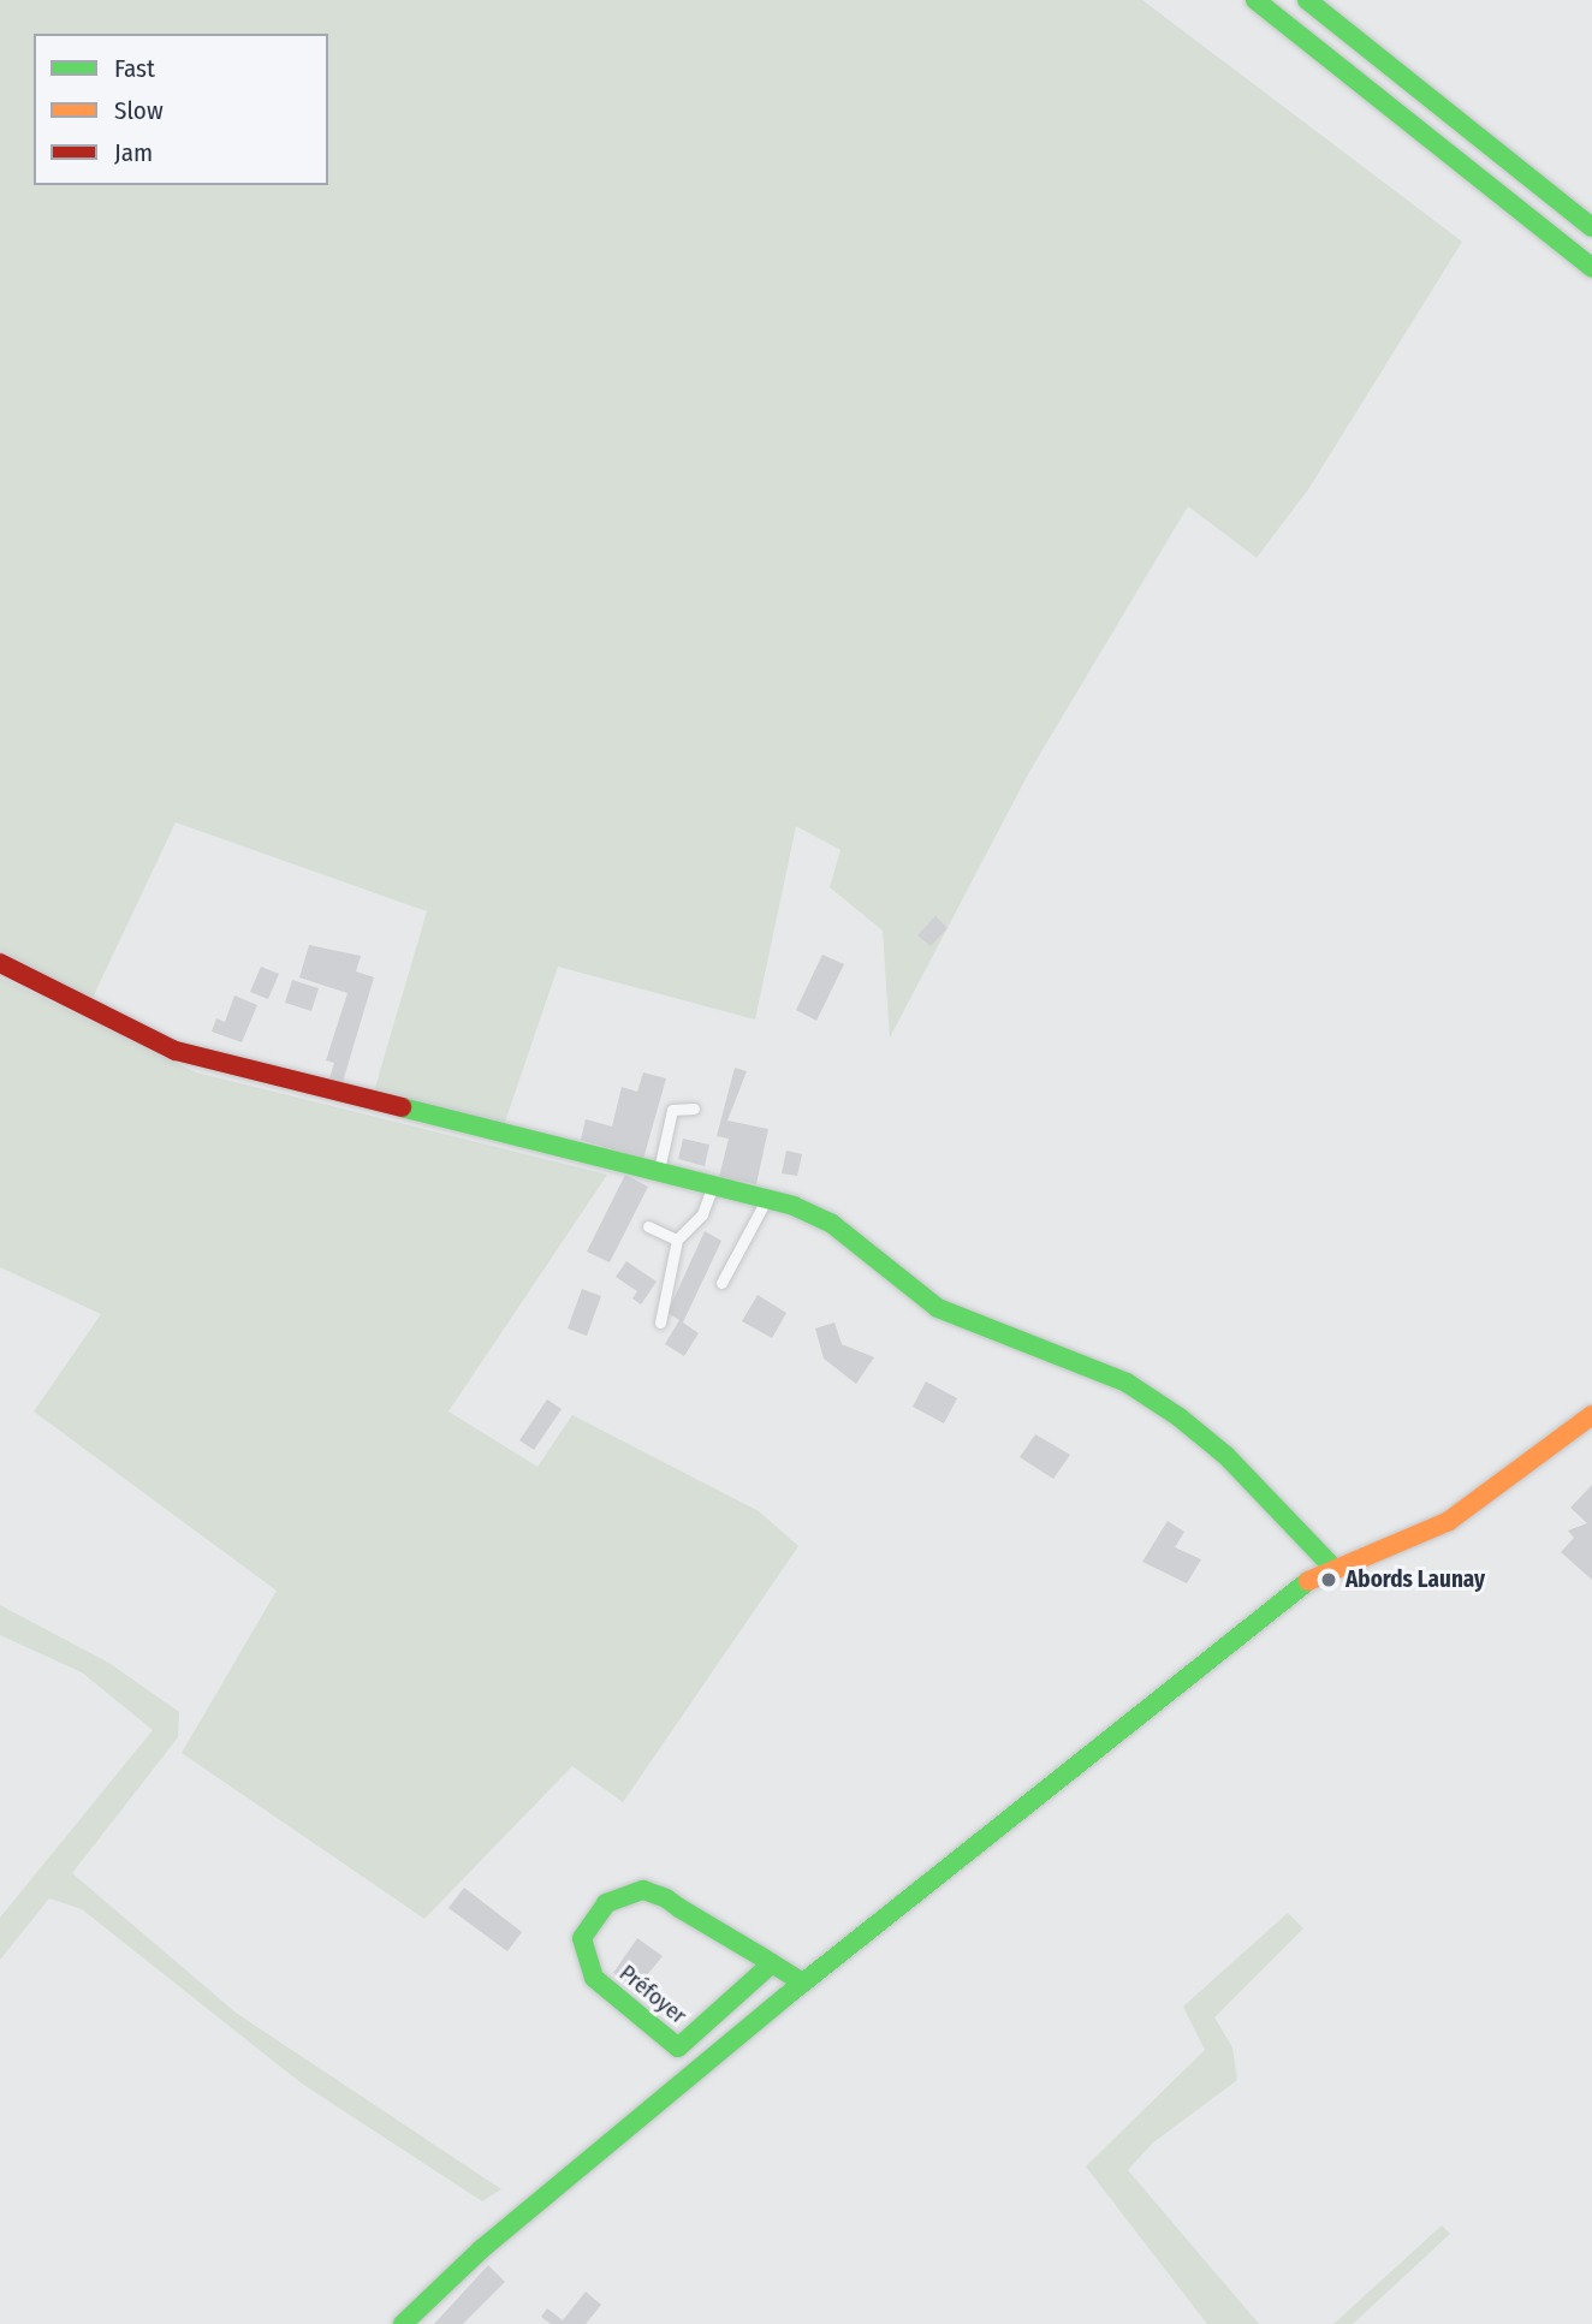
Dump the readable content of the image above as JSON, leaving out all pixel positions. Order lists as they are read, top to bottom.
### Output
{
  "streets": {
    "main road": ["Préfoyer"]
  },
  "places": ["Abords Launay"],
  "legend": ["Fast", "Slow", "Jam"]
}
